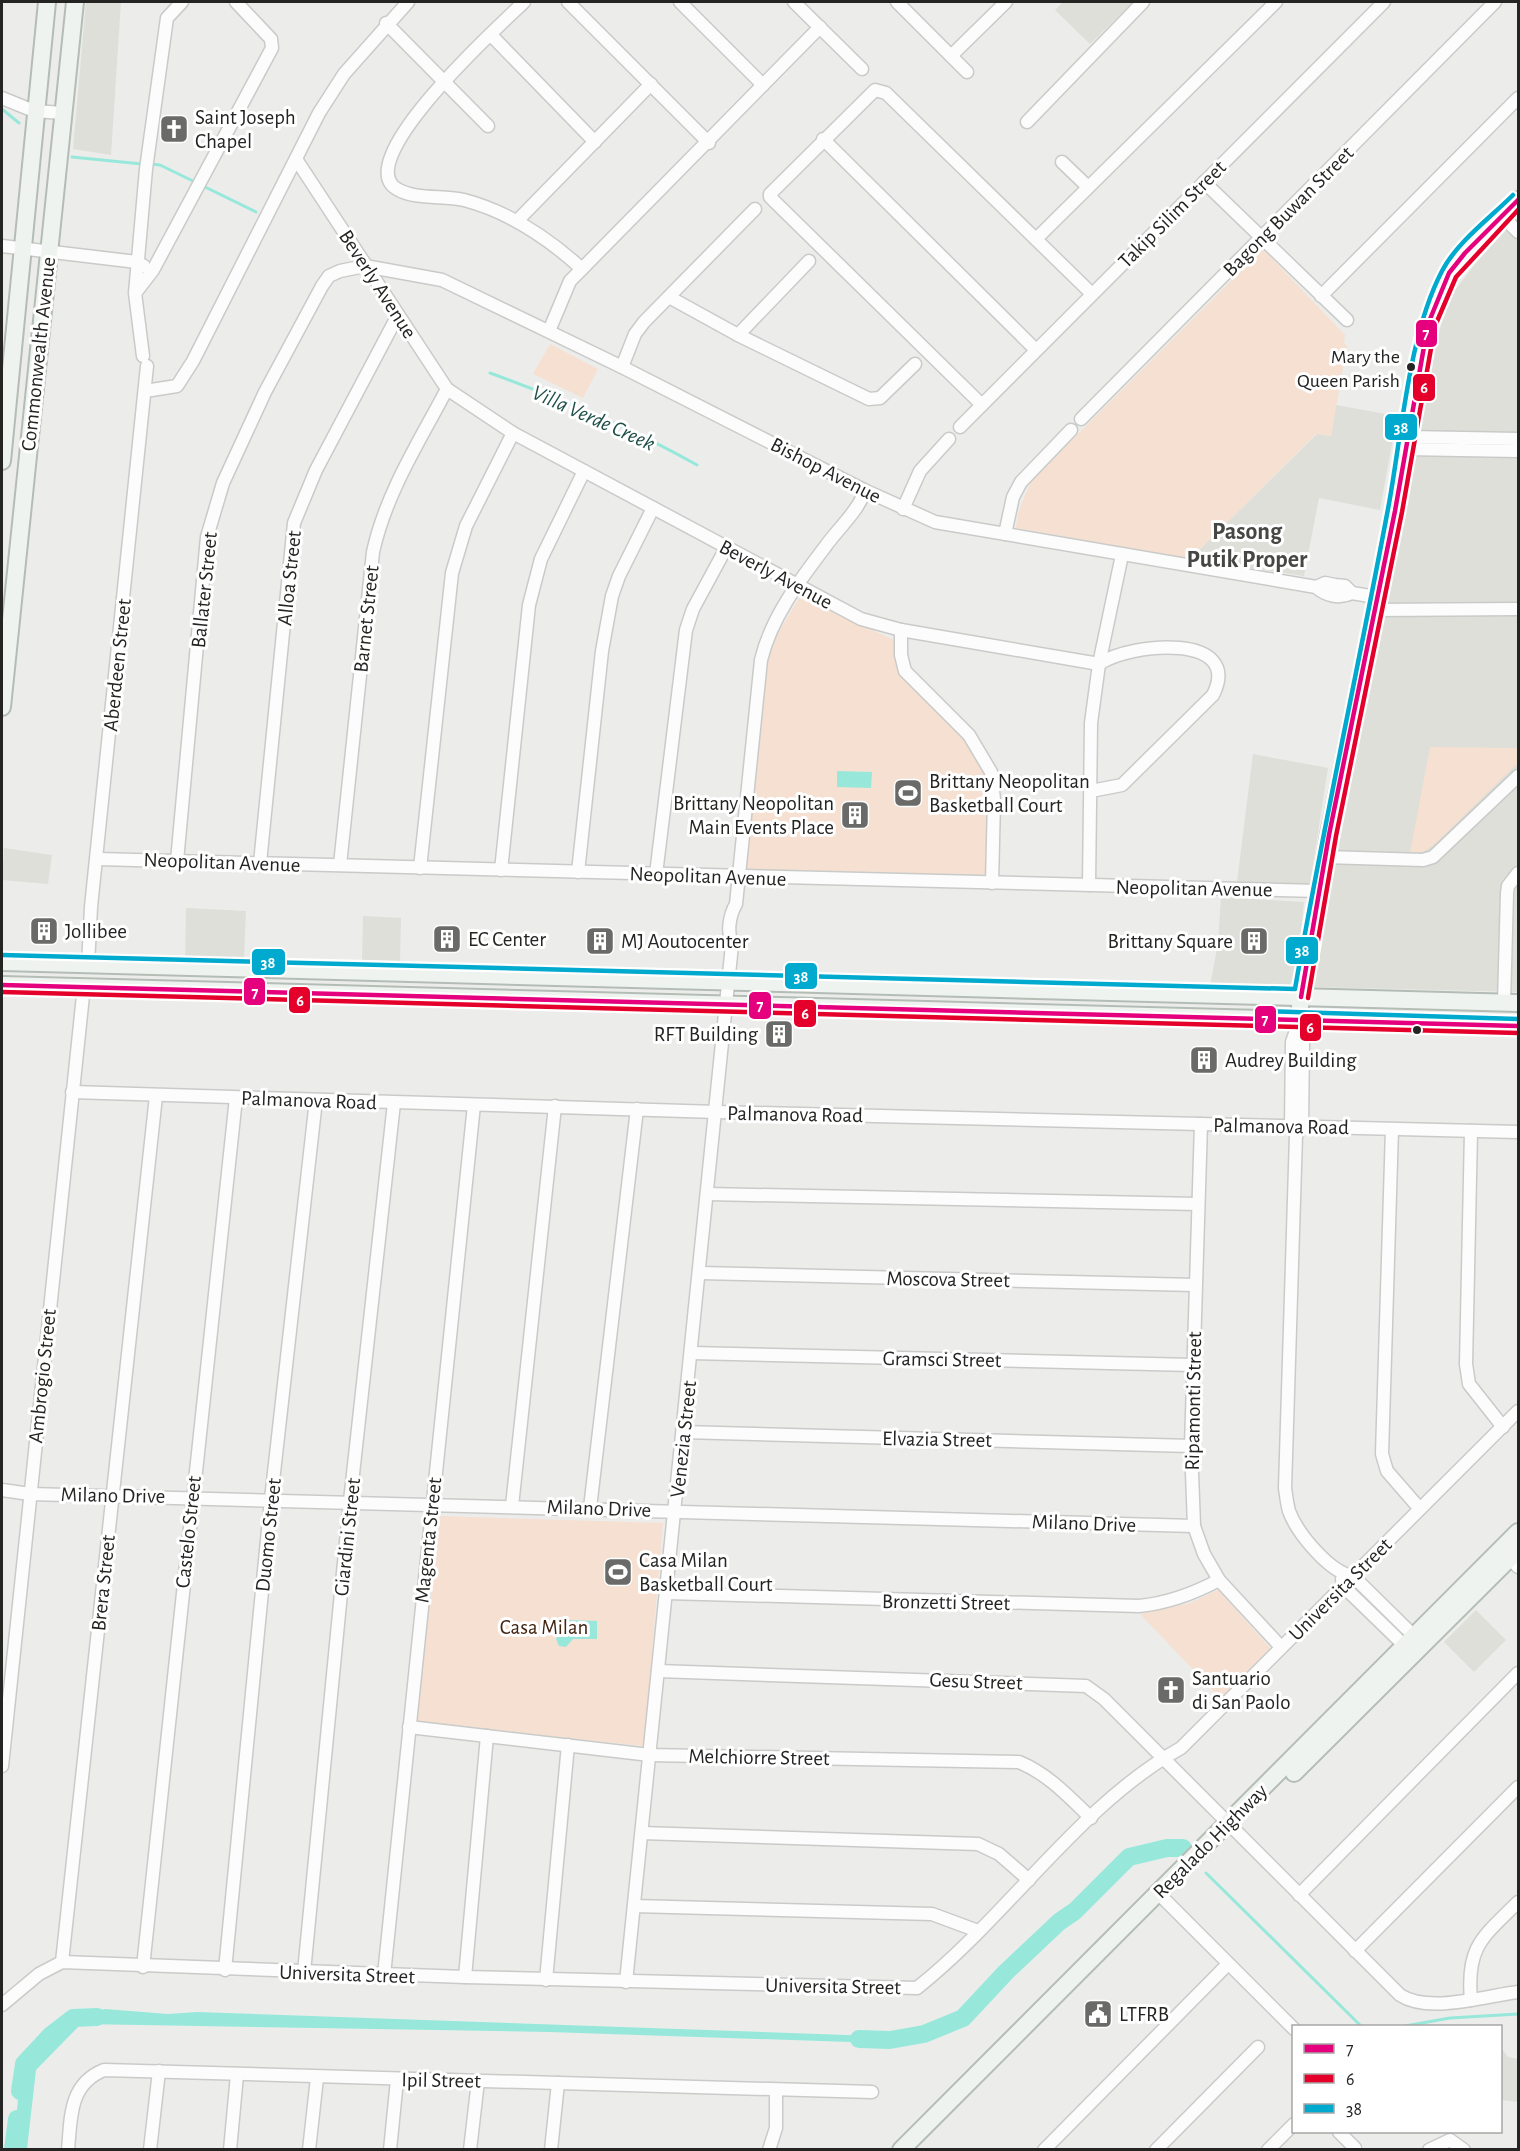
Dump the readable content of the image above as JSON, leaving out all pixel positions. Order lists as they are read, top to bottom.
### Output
{
  "streets": {
    "main road": ["Commonwealth Avenue", "Regalado Highway"],
    "street": [
      "Bagong Buwan Street",
      "Takip Silim Street",
      "Beverly Avenue",
      "Bishop Avenue",
      "Alloa Street",
      "Ballater Street",
      "Barnet Street",
      "Aberdeen Street",
      "Neopolitan Avenue",
      "Palmanova Road",
      "Moscova Street",
      "Gramsci Street",
      "Ambrogio Street",
      "Ripamonti Street",
      "Venezia Street",
      "Elvazia Street",
      "Milano Drive",
      "Castelo Street",
      "Duomo Street",
      "Giardini Street",
      "Magenta Street",
      "Brera Street",
      "Universita Street",
      "Bronzetti Street",
      "Gesu Street",
      "Melchiorre Street",
      "Ipil Street"
    ]
  },
  "crossings": [
    ["Beverly Avenue", "Bishop Avenue"],
    ["Beverly Avenue", "Alloa Street"],
    ["Beverly Avenue", "Ballater Street"],
    ["Beverly Avenue", "Barnet Street"],
    ["Beverly Avenue", "Venezia Street"],
    ["Bishop Avenue", "Ballater Street"],
    ["Bishop Avenue", "Venezia Street"],
    ["Alloa Street", "Neopolitan Avenue"],
    ["Ballater Street", "Neopolitan Avenue"],
    ["Barnet Street", "Neopolitan Avenue"],
    ["Aberdeen Street", "Neopolitan Avenue"],
    ["Neopolitan Avenue", "Venezia Street"],
    ["Palmanova Road", "Ambrogio Street"],
    ["Palmanova Road", "Ripamonti Street"],
    ["Palmanova Road", "Venezia Street"],
    ["Palmanova Road", "Castelo Street"],
    ["Palmanova Road", "Duomo Street"],
    ["Palmanova Road", "Giardini Street"],
    ["Palmanova Road", "Magenta Street"],
    ["Palmanova Road", "Brera Street"],
    ["Moscova Street", "Ripamonti Street"],
    ["Moscova Street", "Venezia Street"],
    ["Gramsci Street", "Ripamonti Street"],
    ["Gramsci Street", "Venezia Street"],
    ["Ambrogio Street", "Milano Drive"],
    ["Ripamonti Street", "Elvazia Street"],
    ["Ripamonti Street", "Milano Drive"],
    ["Ripamonti Street", "Universita Street"],
    ["Ripamonti Street", "Bronzetti Street"],
    ["Venezia Street", "Elvazia Street"],
    ["Venezia Street", "Milano Drive"],
    ["Venezia Street", "Universita Street"],
    ["Venezia Street", "Bronzetti Street"],
    ["Venezia Street", "Gesu Street"],
    ["Venezia Street", "Melchiorre Street"],
    ["Milano Drive", "Castelo Street"],
    ["Milano Drive", "Duomo Street"],
    ["Milano Drive", "Giardini Street"],
    ["Milano Drive", "Magenta Street"],
    ["Milano Drive", "Brera Street"],
    ["Castelo Street", "Universita Street"],
    ["Duomo Street", "Universita Street"],
    ["Giardini Street", "Universita Street"],
    ["Magenta Street", "Universita Street"],
    ["Magenta Street", "Melchiorre Street"],
    ["Brera Street", "Universita Street"],
    ["Universita Street", "Gesu Street"],
    ["Universita Street", "Melchiorre Street"],
    ["Gesu Street", "Regalado Highway"]
  ],
  "districts": ["Pasong Putik Proper"],
  "water": ["Villa Verde Creek"],
  "parks": ["Casa Milan"],
  "places": {
    "church": ["Saint Joseph Chapel", "Santuario di San Paolo"],
    "other": ["Mary the Queen Parish"],
    "sports": ["Brittany Neopolitan Basketball Court", "Casa Milan Basketball Court"],
    "building": [
      "Brittany Neopolitan Main Events Place",
      "Jollibee",
      "EC Center",
      "MJ Aoutocenter",
      "Brittany Square",
      "RFT Building",
      "Audrey Building"
    ],
    "public building": ["LTFRB"]
  },
  "lines": ["transit line 38", "transit line 7", "transit line 6"],
  "legend": ["7", "6", "38"]
}
